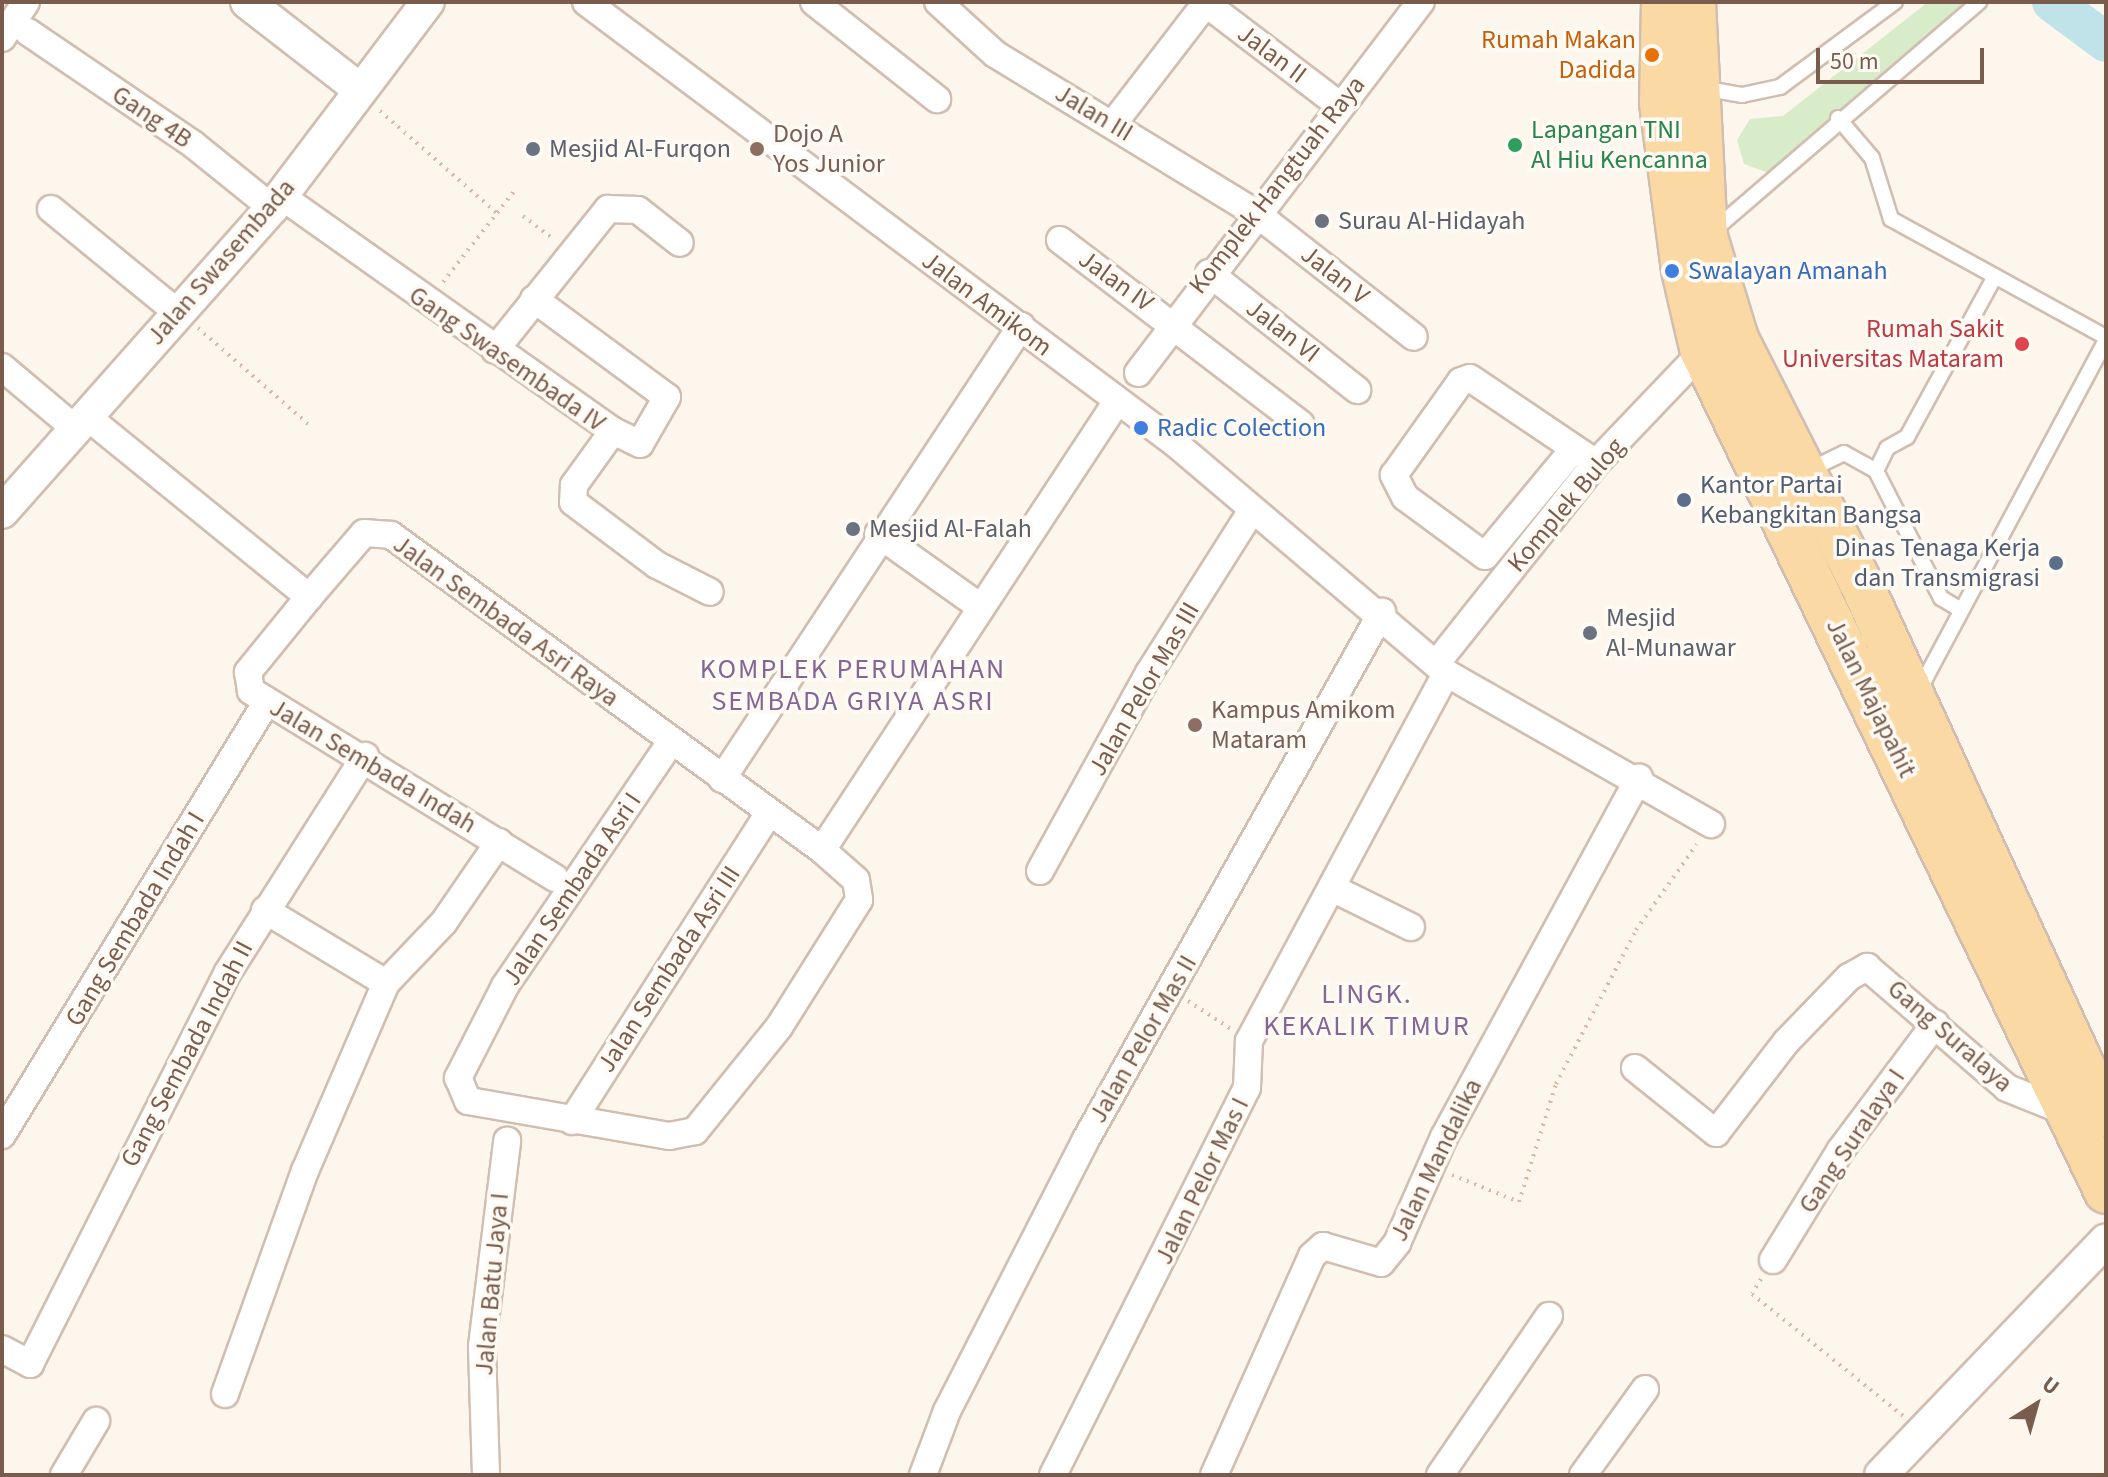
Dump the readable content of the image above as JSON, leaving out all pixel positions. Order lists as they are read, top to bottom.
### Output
{
  "streets": {
    "main road": ["Jalan Majapahit"],
    "street": [
      "Jalan II",
      "Jalan III",
      "Gang 4B",
      "Komplek Hangtuah Raya",
      "Jalan Swasembada",
      "Jalan V",
      "Jalan IV",
      "Jalan Amikom",
      "Jalan VI",
      "Gang Swasembada IV",
      "Komplek Bulog",
      "Jalan Sembada Asri Raya",
      "Jalan Pelor Mas III",
      "Jalan Sembada Indah",
      "Jalan Sembada Asri I",
      "Gang Sembada Indah I",
      "Jalan Sembada Asri III",
      "Gang Suralaya",
      "Jalan Pelor Mas II",
      "Gang Sembada Indah II",
      "Gang Suralaya I",
      "Jalan Mandalika",
      "Jalan Pelor Mas I",
      "Jalan Batu Jaya I"
    ]
  },
  "crossings": [
    ["Jalan II", "Komplek Hangtuah Raya"],
    ["Jalan III", "Komplek Hangtuah Raya"],
    ["Jalan III", "Jalan V"],
    ["Gang 4B", "Jalan Swasembada"],
    ["Gang 4B", "Gang Swasembada IV"],
    ["Komplek Hangtuah Raya", "Jalan V"],
    ["Komplek Hangtuah Raya", "Jalan IV"],
    ["Komplek Hangtuah Raya", "Jalan VI"],
    ["Jalan Swasembada", "Gang Swasembada IV"],
    ["Jalan Amikom", "Komplek Bulog"],
    ["Jalan Amikom", "Jalan Pelor Mas III"],
    ["Jalan Amikom", "Jalan Pelor Mas II"],
    ["Jalan Amikom", "Jalan Mandalika"],
    ["Jalan Amikom", "Jalan Pelor Mas I"],
    ["Komplek Bulog", "Jalan Majapahit"],
    ["Komplek Bulog", "Jalan Pelor Mas I"],
    ["Jalan Sembada Asri Raya", "Jalan Sembada Indah"],
    ["Jalan Sembada Asri Raya", "Jalan Sembada Asri I"],
    ["Jalan Sembada Asri Raya", "Jalan Sembada Asri III"],
    ["Jalan Majapahit", "Gang Suralaya"],
    ["Jalan Sembada Indah", "Gang Sembada Indah I"],
    ["Jalan Sembada Indah", "Gang Sembada Indah II"],
    ["Jalan Sembada Asri I", "Jalan Sembada Asri III"],
    ["Gang Suralaya", "Gang Suralaya I"]
  ],
  "districts": ["KOMPLEK PERUMAHAN SEMBADA GRIYA ASRI", "LINGK. KEKALIK TIMUR"],
  "places": [
    "Rumah Makan Dadida",
    "Lapangan TNI Al Hiu Kencanna",
    "Mesjid Al-Furqon",
    "Dojo A Yos Junior",
    "Surau Al-Hidayah",
    "Swalayan Amanah",
    "Rumah Sakit Universitas Mataram",
    "Radic Colection",
    "Kantor Partai Kebangkitan Bangsa",
    "Mesjid Al-Falah",
    "Dinas Tenaga Kerja dan Transmigrasi",
    "Mesjid Al-Munawar",
    "Kampus Amikom Mataram"
  ],
  "scale_bar": "50 m",
  "north": "top right"
}
